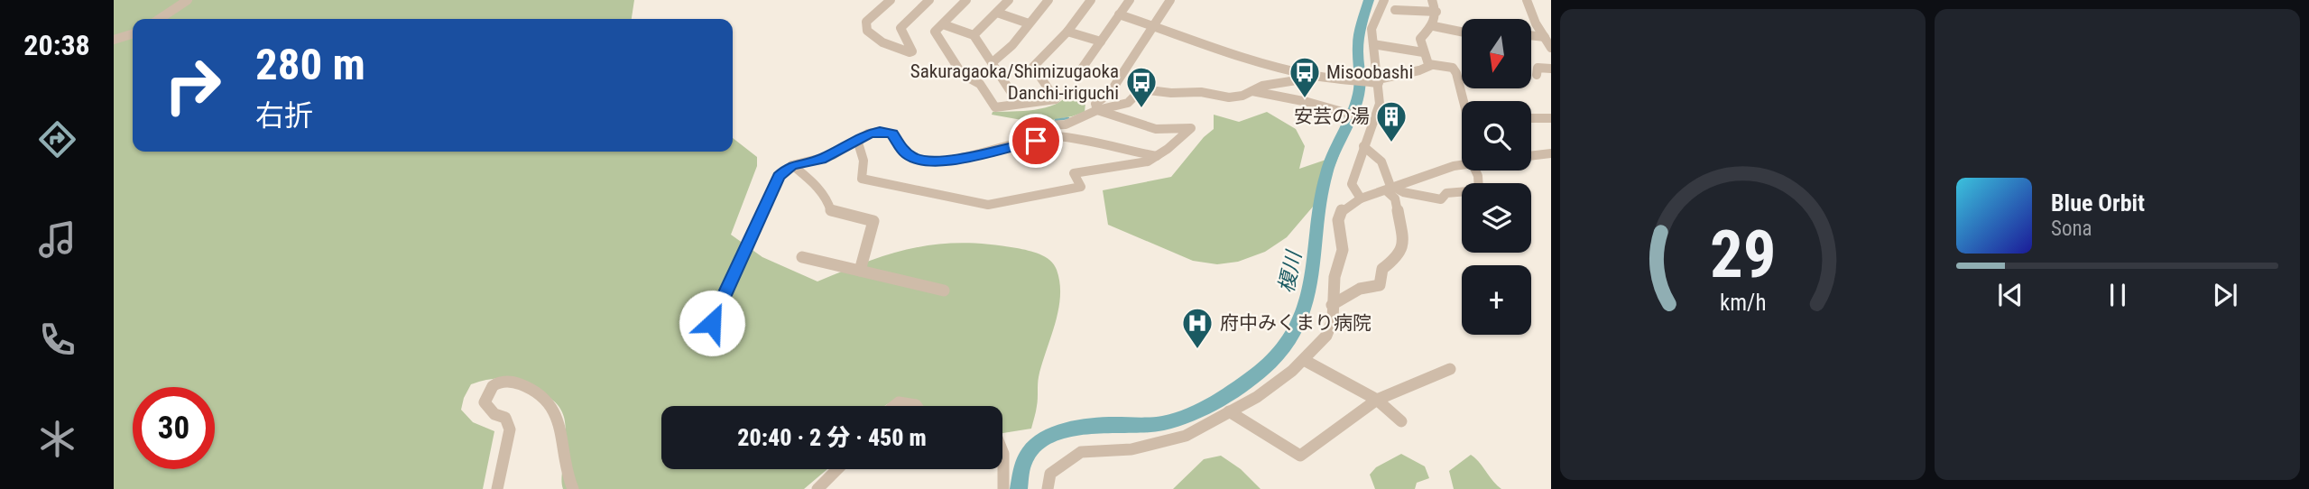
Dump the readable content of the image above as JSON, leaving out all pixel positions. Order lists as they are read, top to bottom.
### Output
{
  "water": ["榎川"],
  "places": {
    "bus stop": ["Misoobashi", "Sakuragaoka/Shimizugaoka Danchi-iriguchi"],
    "building": ["安芸の湯"],
    "hospital": ["府中みくまり病院"]
  },
  "north": "bottom",
  "page": {
    "tabs": "20:38",
    "map_buttons": "+",
    "turn": ["280 m", "右折"],
    "song": ["Blue Orbit", "Sona"],
    "limit": "30",
    "trip": "20:40 · 2 分 · 450 m",
    "gauge": ["29", "km/h"]
  }
}
